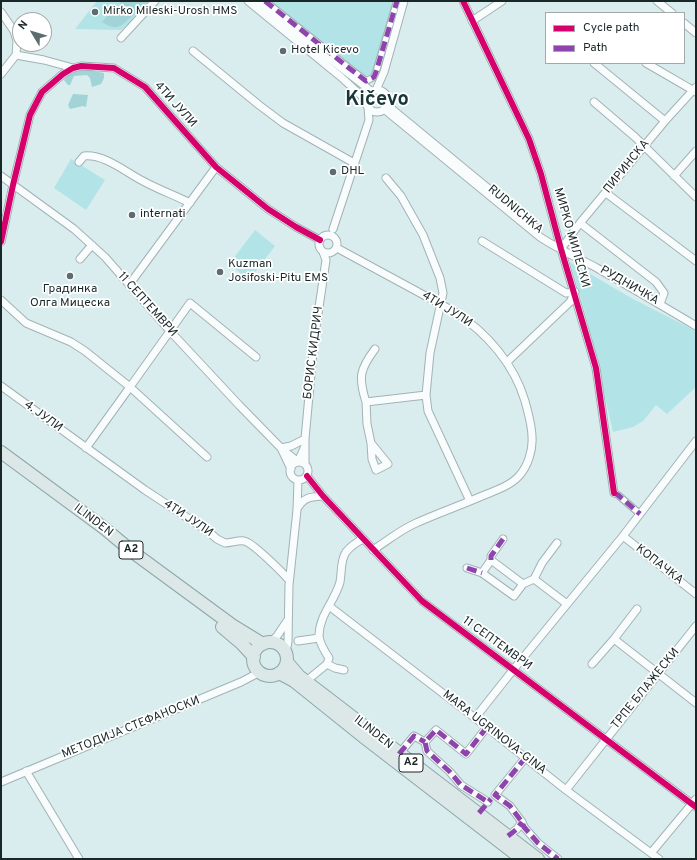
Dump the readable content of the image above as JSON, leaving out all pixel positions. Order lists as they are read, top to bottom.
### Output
{
  "streets": {
    "main road": ["ILINDEN", "A2"],
    "street": [
      "4ТИ ЈУЛИ",
      "ПИРИНСКА",
      "RUDNICHKA",
      "МИРКО МИЛЕСКИ",
      "РУДНИЧКА",
      "11 СЕПТЕМВРИ",
      "БОРИС КИДРИЧ",
      "4. ЈУЛИ",
      "КОПАЧКА",
      "ТРПЕ БЛАЖЕСКИ",
      "МЕТОДИЈА СТЕФАНОСКИ",
      "MARA UGRINOVA-GINA"
    ]
  },
  "crossings": [
    ["4ТИ ЈУЛИ", "11 СЕПТЕМВРИ"],
    ["4ТИ ЈУЛИ", "4. ЈУЛИ"],
    ["ПИРИНСКА", "RUDNICHKA"],
    ["ПИРИНСКА", "МИРКО МИЛЕСКИ"],
    ["ПИРИНСКА", "РУДНИЧКА"],
    ["RUDNICHKA", "МИРКО МИЛЕСКИ"],
    ["RUDNICHKA", "РУДНИЧКА"],
    ["МИРКО МИЛЕСКИ", "РУДНИЧКА"],
    ["11 СЕПТЕМВРИ", "ТРПЕ БЛАЖЕСКИ"],
    ["ILINDEN", "МЕТОДИЈА СТЕФАНОСКИ"],
    ["ТРПЕ БЛАЖЕСКИ", "MARA UGRINOVA-GINA"]
  ],
  "districts": ["Kičevo"],
  "places": [
    "Mirko Mileski-Urosh HMS",
    "Hotel Kicevo",
    "DHL",
    "internati",
    "Kuzman Josifoski-Pitu EMS",
    "Градинка Олга Мицеска"
  ],
  "legend": ["Cycle path", "Path"],
  "north": "top left"
}
